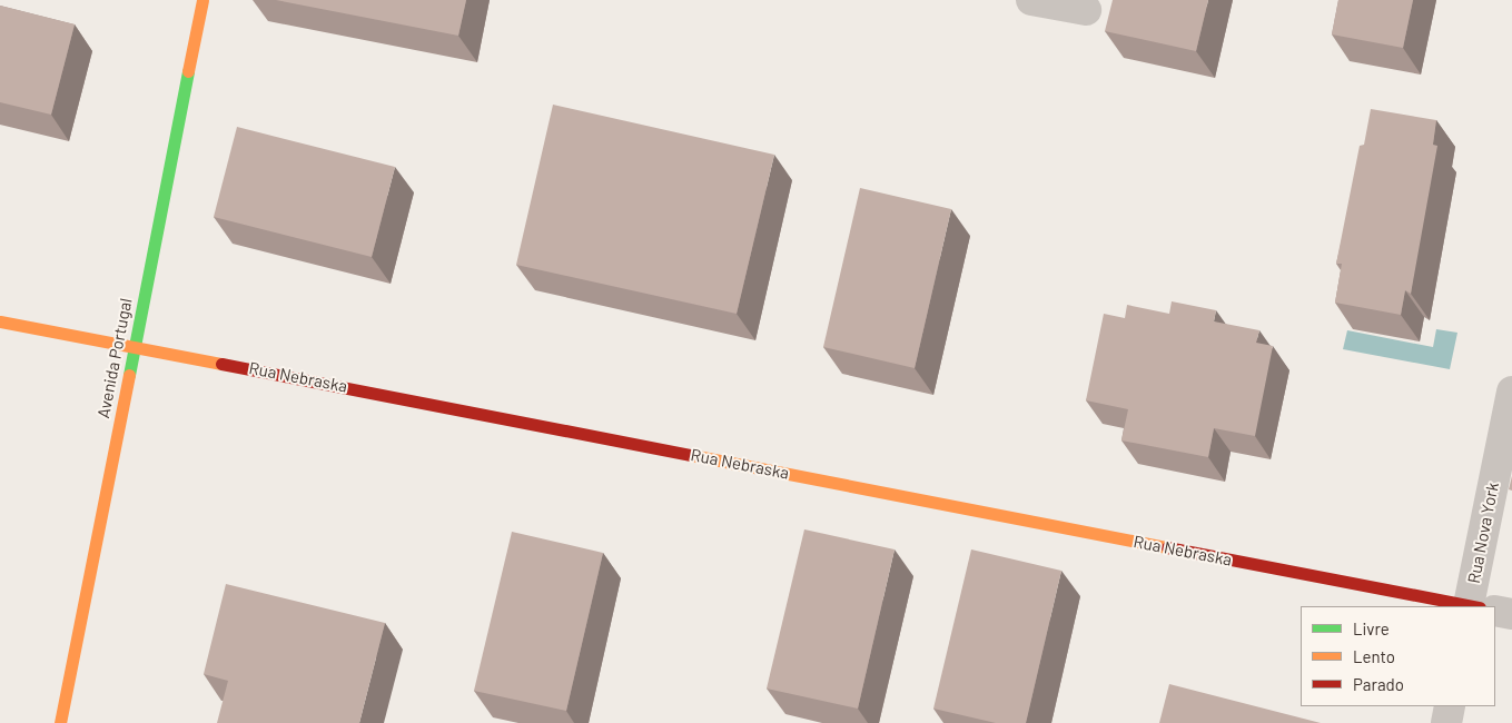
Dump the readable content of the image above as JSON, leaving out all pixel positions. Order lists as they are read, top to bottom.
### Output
{
  "streets": {
    "street": ["Avenida Portugal", "Rua Nebraska", "Rua Nova York"]
  },
  "crossings": [
    ["Avenida Portugal", "Rua Nebraska"]
  ],
  "legend": ["Livre", "Lento", "Parado"]
}
